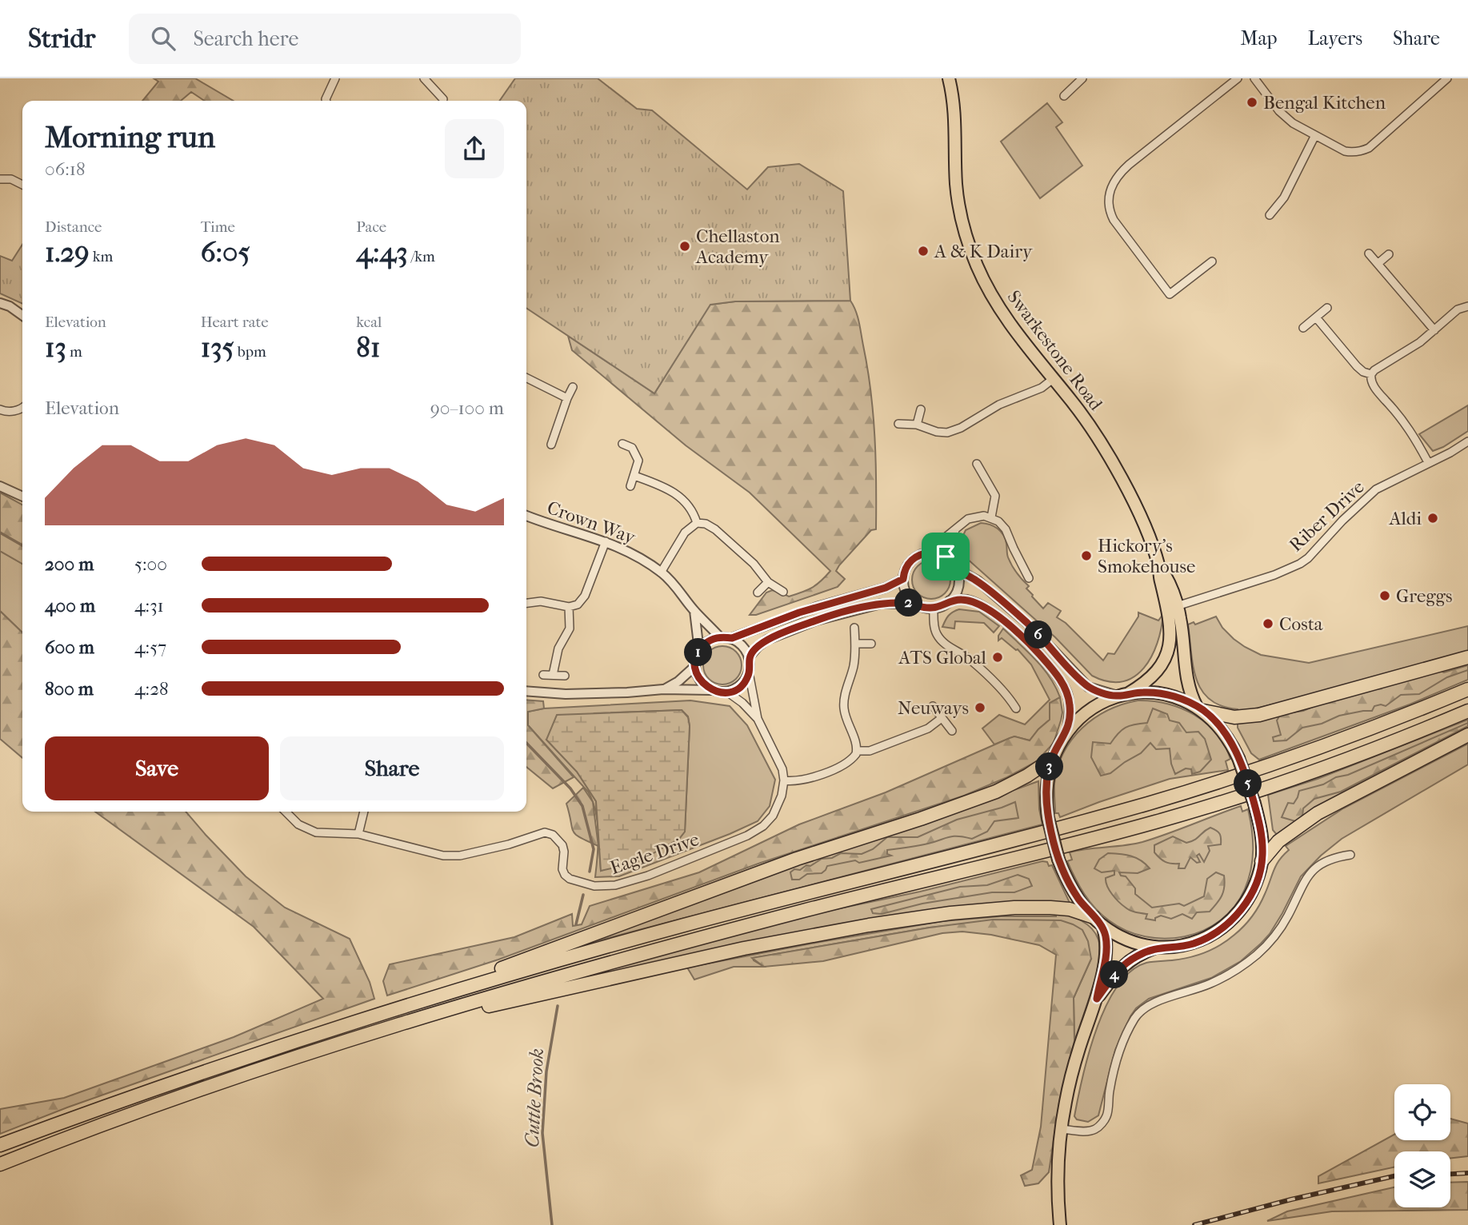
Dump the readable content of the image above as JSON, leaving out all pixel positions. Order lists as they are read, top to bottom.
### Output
{
  "streets": {
    "main road": ["Swarkestone Road"],
    "street": ["Riber Drive", "Crown Way", "Eagle Drive"]
  },
  "crossings": [
    ["Swarkestone Road", "Riber Drive"]
  ],
  "water": ["Cuttle Brook"],
  "places": [
    "Bengal Kitchen",
    "Chellaston Academy",
    "A & K Dairy",
    "Aldi",
    "Hickory's Smokehouse",
    "Greggs",
    "Costa",
    "ATS Global",
    "Neuways"
  ],
  "page": {
    "header": "Stridr",
    "search": "Search here",
    "nav": ["Map", "Layers", "Share"],
    "heading": ["Morning run", "06:18"],
    "stats": [
      ["Distance", "1.29 km"],
      ["Time", "6:05"],
      ["Pace", "4:43 /km"],
      ["Elevation", "13 m"],
      ["Heart rate", "135 bpm"],
      ["kcal", "81"]
    ],
    "chart": ["Elevation", "90–100 m"],
    "list": [
      {
        "name": "200 m",
        "note": "5:00"
      },
      {
        "name": "400 m",
        "note": "4:31"
      },
      {
        "name": "600 m",
        "note": "4:57"
      },
      {
        "name": "800 m",
        "note": "4:28"
      }
    ],
    "pins": [
      "2",
      "6",
      "1",
      "3",
      "5",
      "4"
    ],
    "buttons": ["Save", "Share"]
  }
}
